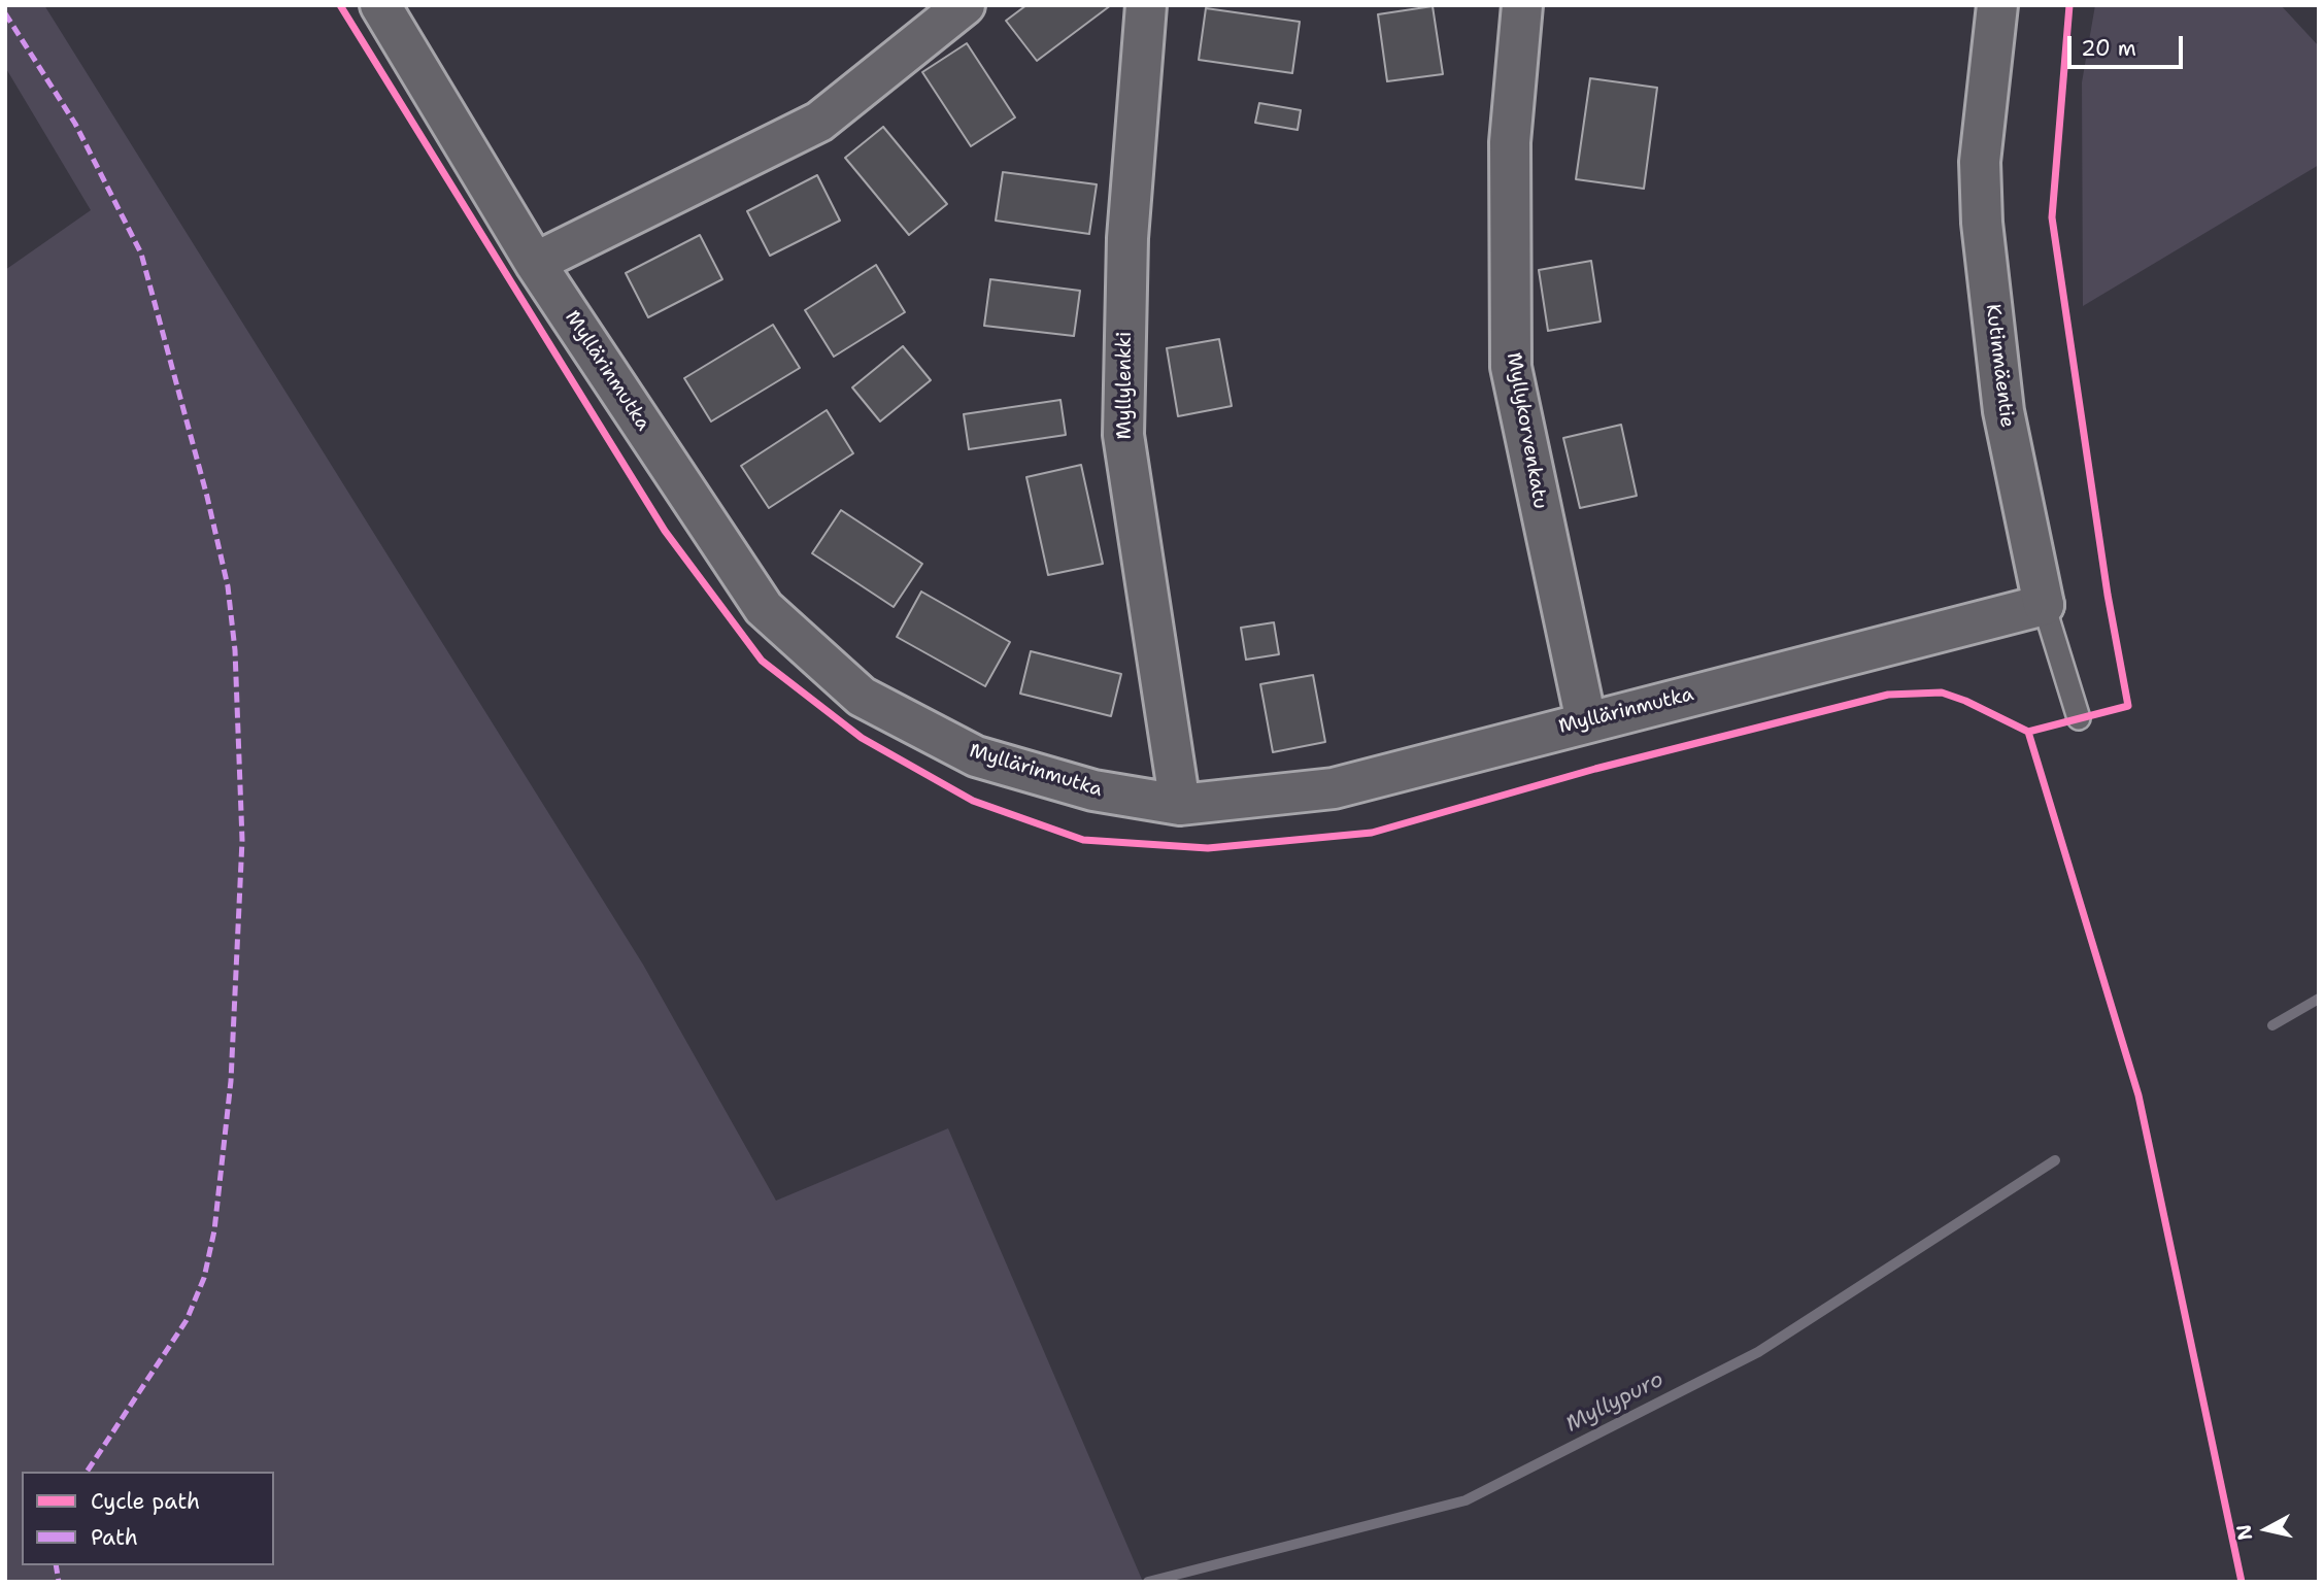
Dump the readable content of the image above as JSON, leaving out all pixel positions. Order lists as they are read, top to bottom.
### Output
{
  "streets": {
    "street": [
      "Kutinmäentie",
      "Myllärinmutka",
      "Myllylenkki",
      "Myllykorvenkatu"
    ]
  },
  "crossings": [
    ["Kutinmäentie", "Myllärinmutka"],
    ["Myllärinmutka", "Myllylenkki"],
    ["Myllärinmutka", "Myllykorvenkatu"]
  ],
  "water": ["Myllypuro"],
  "legend": ["Cycle path", "Path"],
  "scale_bar": "20 m",
  "north": "left"
}
